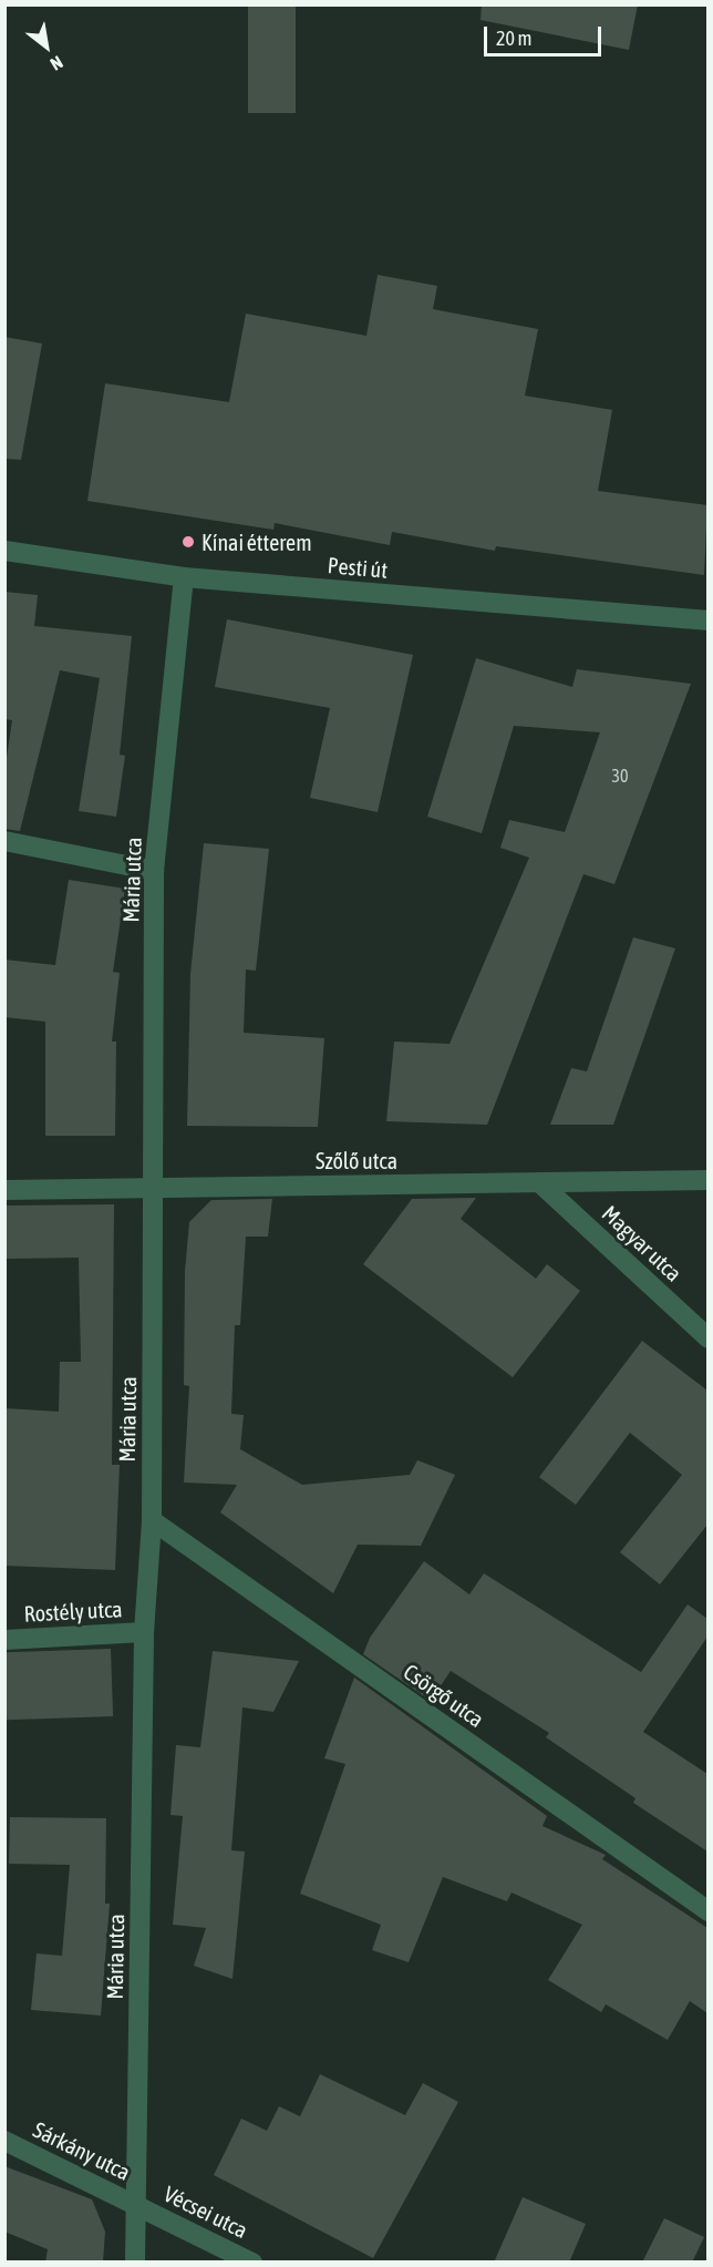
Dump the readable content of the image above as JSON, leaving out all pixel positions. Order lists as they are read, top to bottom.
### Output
{
  "streets": {
    "street": [
      "Pesti út",
      "Mária utca",
      "Szőlő utca",
      "Magyar utca",
      "Rostély utca",
      "Csörgő utca",
      "Sárkány utca",
      "Vécsei utca"
    ]
  },
  "crossings": [
    ["Pesti út", "Mária utca"],
    ["Mária utca", "Szőlő utca"],
    ["Mária utca", "Rostély utca"],
    ["Mária utca", "Csörgő utca"],
    ["Mária utca", "Sárkány utca"],
    ["Mária utca", "Vécsei utca"],
    ["Szőlő utca", "Magyar utca"],
    ["Sárkány utca", "Vécsei utca"]
  ],
  "places": ["Kínai étterem"],
  "house_numbers": ["30"],
  "scale_bar": "20 m",
  "north": "bottom right"
}
